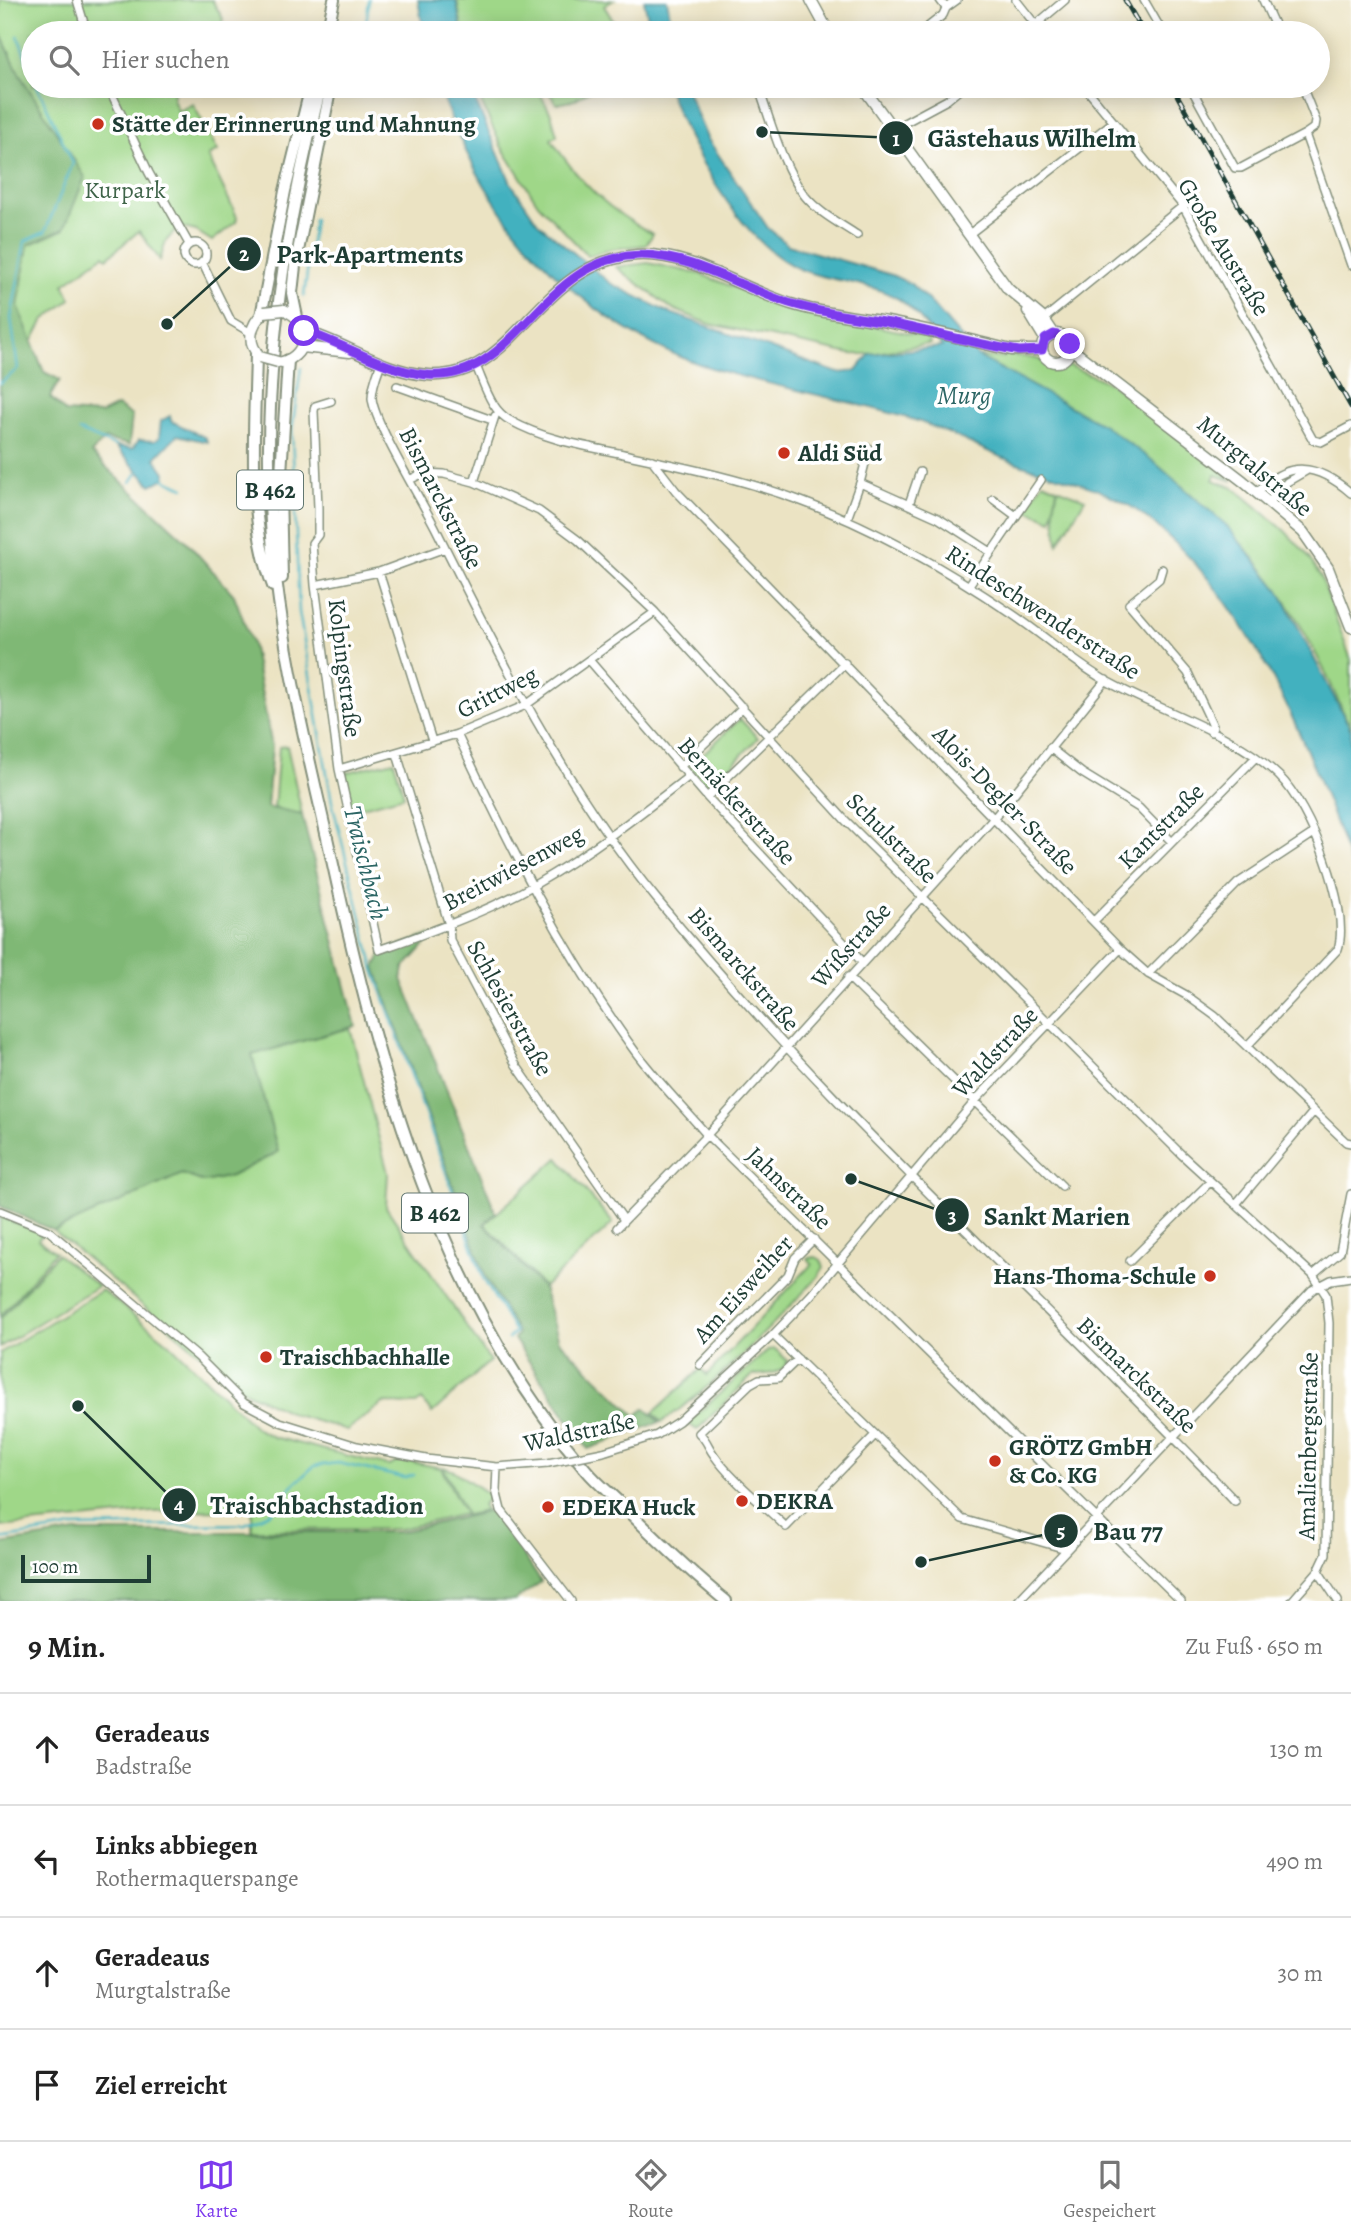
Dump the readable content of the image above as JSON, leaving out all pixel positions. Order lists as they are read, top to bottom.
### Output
{
  "streets": {
    "main road": ["B 462"],
    "street": [
      "Große Austraße",
      "Murgtalstraße",
      "Bismarckstraße",
      "Rindeschwenderstraße",
      "Kolpingstraße",
      "Grittweg",
      "Alois-Degler-Straße",
      "Bernäckerstraße",
      "Kantstraße",
      "Schulstraße",
      "Breitwiesenweg",
      "Wißstraße",
      "Schlesierstraße",
      "Waldstraße",
      "Jahnstraße",
      "Am Eisweiher",
      "Amalienbergstraße"
    ]
  },
  "crossings": [
    ["Bismarckstraße", "Grittweg"],
    ["Bismarckstraße", "Schulstraße"],
    ["Bismarckstraße", "Breitwiesenweg"],
    ["Bismarckstraße", "Wißstraße"],
    ["Bismarckstraße", "Waldstraße"],
    ["Rindeschwenderstraße", "Alois-Degler-Straße"],
    ["Rindeschwenderstraße", "Kantstraße"],
    ["Rindeschwenderstraße", "Wißstraße"],
    ["Kolpingstraße", "Grittweg"],
    ["Kolpingstraße", "Breitwiesenweg"],
    ["Grittweg", "Bernäckerstraße"],
    ["Grittweg", "Schulstraße"],
    ["Grittweg", "Schlesierstraße"],
    ["Grittweg", "Jahnstraße"],
    ["Alois-Degler-Straße", "Kantstraße"],
    ["Alois-Degler-Straße", "Wißstraße"],
    ["Alois-Degler-Straße", "Waldstraße"],
    ["Bernäckerstraße", "Breitwiesenweg"],
    ["Bernäckerstraße", "Wißstraße"],
    ["Schulstraße", "Wißstraße"],
    ["Schulstraße", "Waldstraße"],
    ["Schulstraße", "Amalienbergstraße"],
    ["Breitwiesenweg", "Schlesierstraße"],
    ["Breitwiesenweg", "Jahnstraße"],
    ["Wißstraße", "Schlesierstraße"],
    ["Wißstraße", "Jahnstraße"],
    ["Waldstraße", "Jahnstraße"],
    ["Jahnstraße", "Am Eisweiher"]
  ],
  "water": ["Murg", "Traischbach"],
  "parks": ["Kurpark"],
  "places": [
    "Stätte der Erinnerung und Mahnung",
    "Gästehaus Wilhelm",
    "Park-Apartments",
    "Aldi Süd",
    "Sankt Marien",
    "Hans-Thoma-Schule",
    "Traischbachhalle",
    "Traischbachstadion",
    "GRÖTZ GmbH & Co. KG",
    "DEKRA",
    "EDEKA Huck",
    "Bau 77"
  ],
  "scale_bar": "100 m",
  "page": {
    "search": "Hier suchen",
    "scale": "100 m",
    "heading": ["9 Min.", "Zu Fuß · 650 m"],
    "list": [
      ["Geradeaus", "Badstraße", "130 m"],
      ["Links abbiegen", "Rothermaquerspange", "490 m"],
      ["Geradeaus", "Murgtalstraße", "30 m"],
      "Ziel erreicht"
    ],
    "nav": ["Karte", "Route", "Gespeichert"]
  }
}
